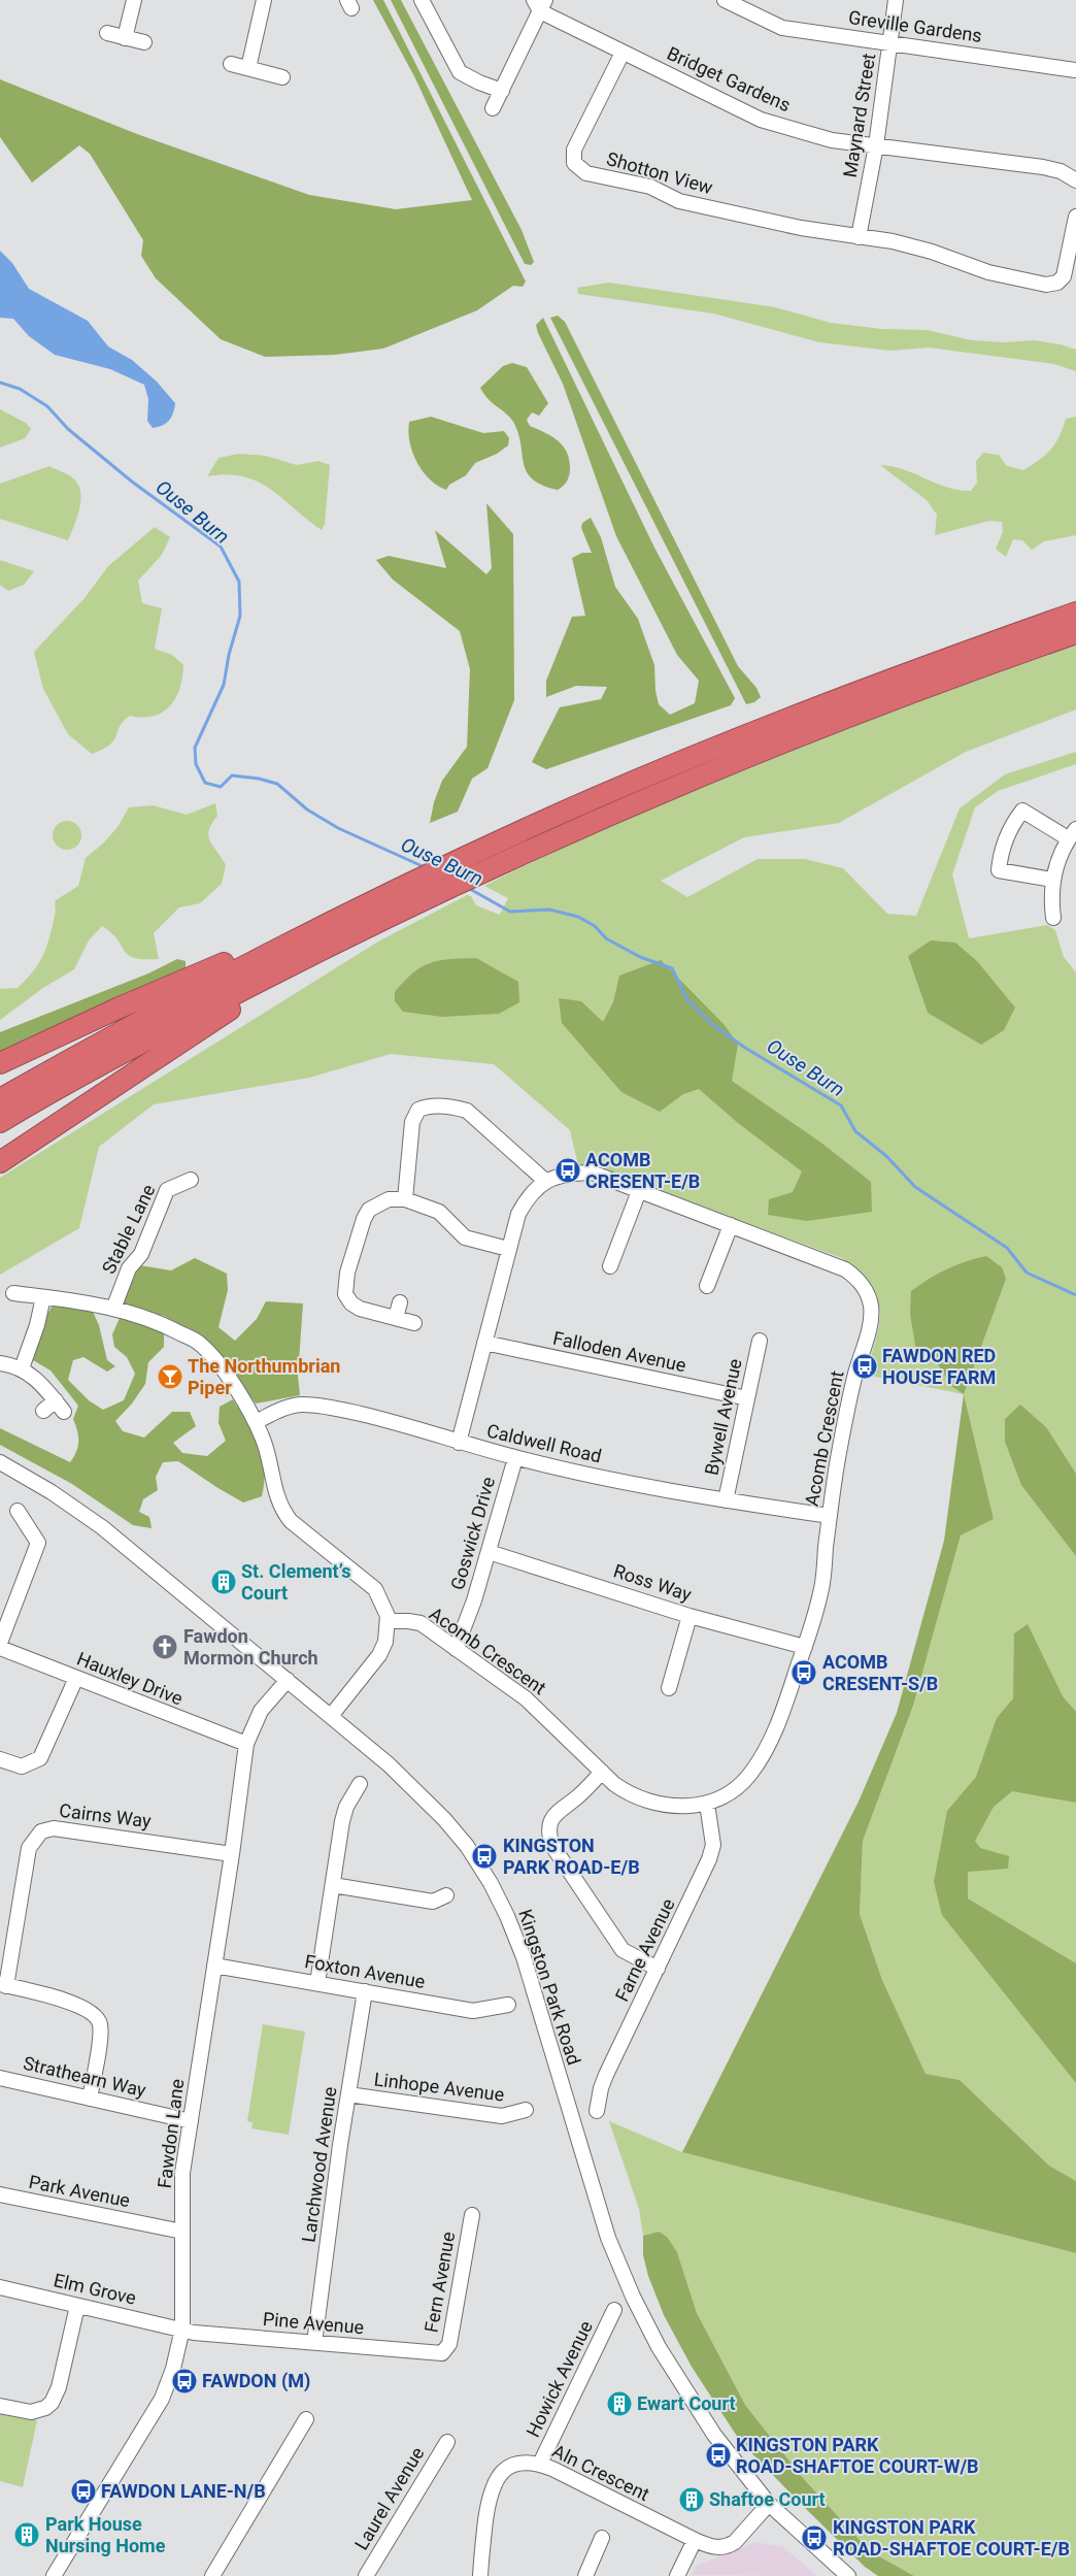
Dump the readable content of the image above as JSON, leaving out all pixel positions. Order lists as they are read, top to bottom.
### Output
{
  "streets": {
    "street": [
      "Greville Gardens",
      "Bridget Gardens",
      "Maynard Street",
      "Shotton View",
      "Stable Lane",
      "Falloden Avenue",
      "Bywell Avenue",
      "Acomb Crescent",
      "Caldwell Road",
      "Goswick Drive",
      "Ross Way",
      "Hauxley Drive",
      "Cairns Way",
      "Farne Avenue",
      "Foxton Avenue",
      "Kingston Park Road",
      "Strathearn Way",
      "Linhope Avenue",
      "Fawdon Lane",
      "Larchwood Avenue",
      "Park Avenue",
      "Fern Avenue",
      "Elm Grove",
      "Pine Avenue",
      "Howick Avenue",
      "Aln Crescent",
      "Laurel Avenue"
    ]
  },
  "crossings": [
    ["Greville Gardens", "Maynard Street"],
    ["Bridget Gardens", "Maynard Street"],
    ["Bridget Gardens", "Shotton View"],
    ["Maynard Street", "Shotton View"],
    ["Falloden Avenue", "Bywell Avenue"],
    ["Falloden Avenue", "Acomb Crescent"],
    ["Bywell Avenue", "Caldwell Road"],
    ["Acomb Crescent", "Caldwell Road"],
    ["Acomb Crescent", "Goswick Drive"],
    ["Acomb Crescent", "Ross Way"],
    ["Acomb Crescent", "Farne Avenue"],
    ["Caldwell Road", "Goswick Drive"],
    ["Goswick Drive", "Ross Way"],
    ["Hauxley Drive", "Fawdon Lane"],
    ["Cairns Way", "Fawdon Lane"],
    ["Foxton Avenue", "Fawdon Lane"],
    ["Foxton Avenue", "Larchwood Avenue"],
    ["Kingston Park Road", "Fawdon Lane"],
    ["Kingston Park Road", "Aln Crescent"],
    ["Strathearn Way", "Fawdon Lane"],
    ["Linhope Avenue", "Larchwood Avenue"],
    ["Fawdon Lane", "Park Avenue"],
    ["Fawdon Lane", "Elm Grove"],
    ["Fawdon Lane", "Pine Avenue"],
    ["Larchwood Avenue", "Pine Avenue"],
    ["Fern Avenue", "Pine Avenue"],
    ["Elm Grove", "Pine Avenue"],
    ["Howick Avenue", "Aln Crescent"]
  ],
  "water": ["Ouse Burn"],
  "places": {
    "bus stop": [
      "ACOMB CRESENT-E/B",
      "FAWDON RED HOUSE FARM",
      "ACOMB CRESENT-S/B",
      "KINGSTON PARK ROAD-E/B",
      "FAWDON (M)",
      "KINGSTON PARK ROAD-SHAFTOE COURT-W/B",
      "FAWDON LANE-N/B",
      "KINGSTON PARK ROAD-SHAFTOE COURT-E/B"
    ],
    "bar": ["The Northumbrian Piper"],
    "building": [
      "St. Clement’s Court",
      "Ewart Court",
      "Shaftoe Court",
      "Park House Nursing Home"
    ],
    "church": ["Fawdon Mormon Church"]
  }
}
